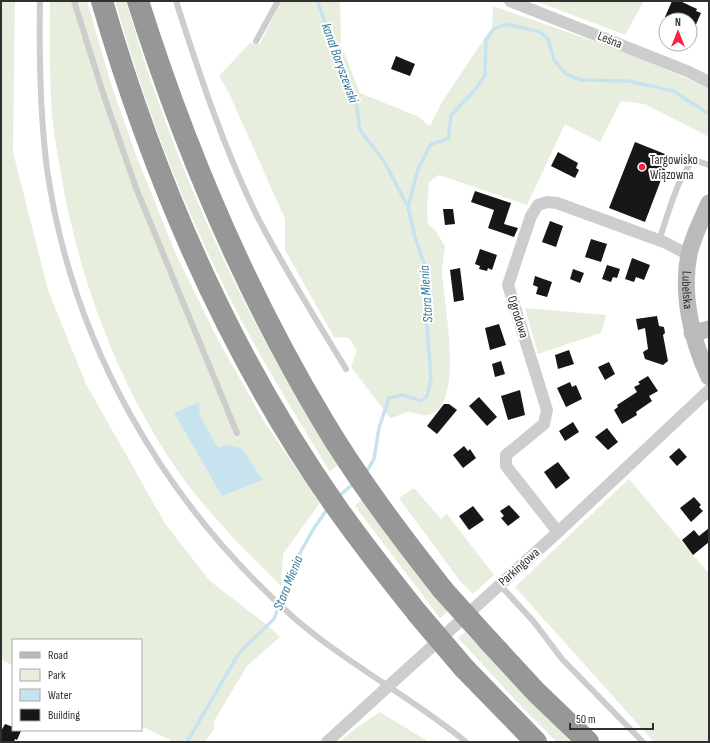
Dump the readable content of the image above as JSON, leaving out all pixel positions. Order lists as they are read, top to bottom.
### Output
{
  "streets": {
    "main road": ["Lubelska"],
    "street": ["Leśna", "Ogrodowa", "Parkingowa"]
  },
  "crossings": [
    ["Lubelska", "Ogrodowa"],
    ["Ogrodowa", "Parkingowa"]
  ],
  "water": ["kanał Boryszewski", "Stara Mienia"],
  "places": ["Targowisko Wiązowna"],
  "legend": [
    "Road",
    "Park",
    "Water",
    "Building"
  ],
  "scale_bar": "50 m",
  "north": "top"
}
